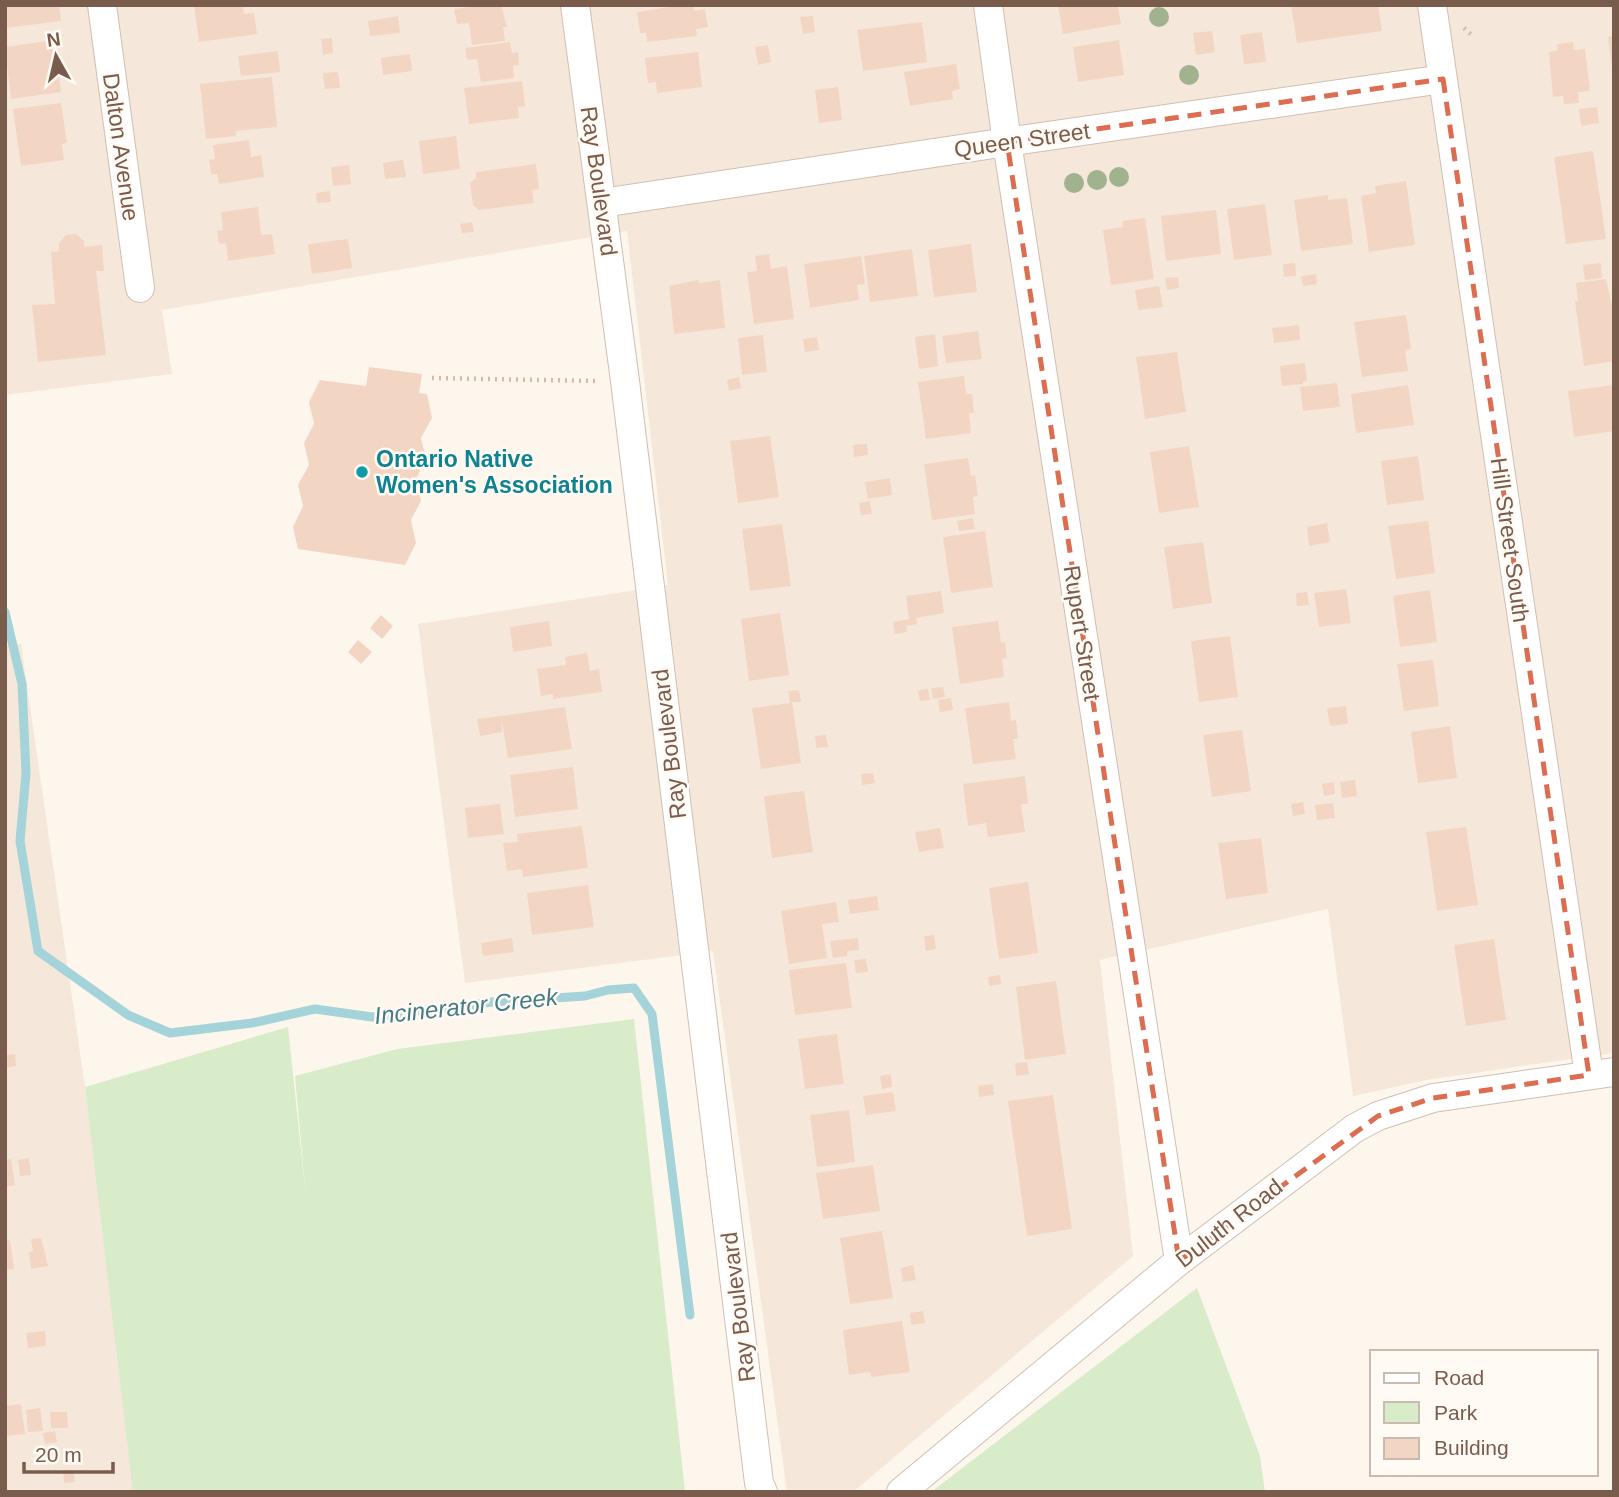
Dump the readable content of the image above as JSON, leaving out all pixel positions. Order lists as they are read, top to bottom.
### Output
{
  "streets": {
    "street": [
      "Queen Street",
      "Dalton Avenue",
      "Ray Boulevard",
      "Hill Street South",
      "Rupert Street",
      "Duluth Road"
    ]
  },
  "crossings": [
    ["Queen Street", "Ray Boulevard"],
    ["Queen Street", "Hill Street South"],
    ["Queen Street", "Rupert Street"],
    ["Hill Street South", "Duluth Road"],
    ["Rupert Street", "Duluth Road"]
  ],
  "water": ["Incinerator Creek"],
  "places": ["Ontario Native Women's Association"],
  "legend": ["Road", "Park", "Building"],
  "scale_bar": "20 m",
  "north": "top"
}
